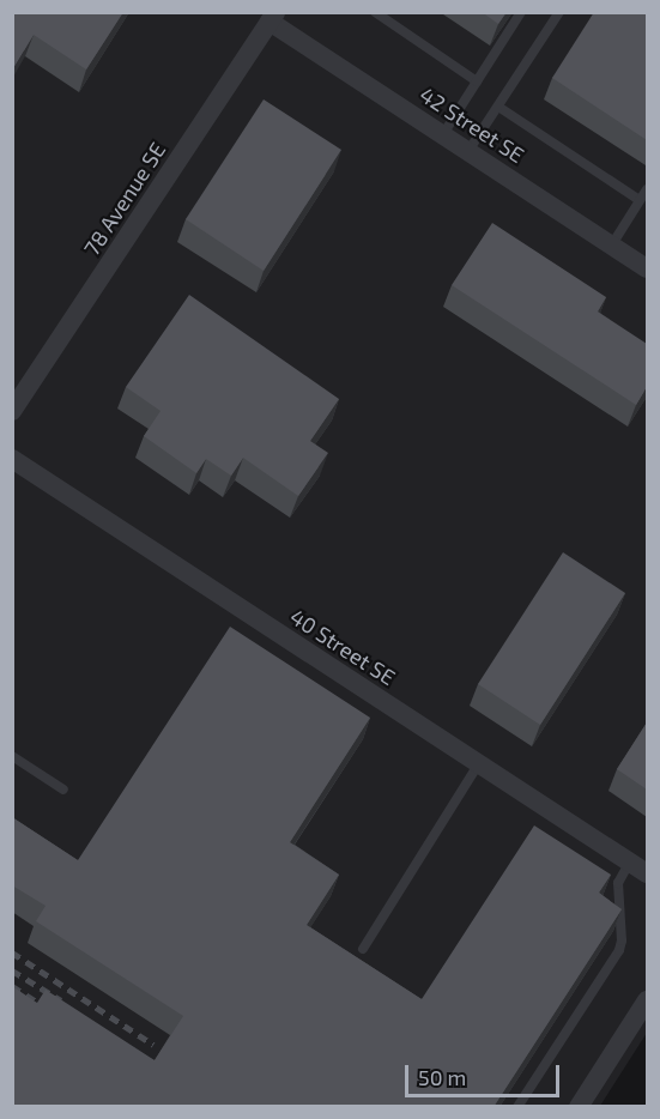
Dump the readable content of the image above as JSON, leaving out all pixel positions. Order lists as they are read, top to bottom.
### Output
{
  "streets": {
    "street": ["42 Street SE", "78 Avenue SE", "40 Street SE"]
  },
  "crossings": [
    ["42 Street SE", "78 Avenue SE"]
  ],
  "scale_bar": "50 m"
}
